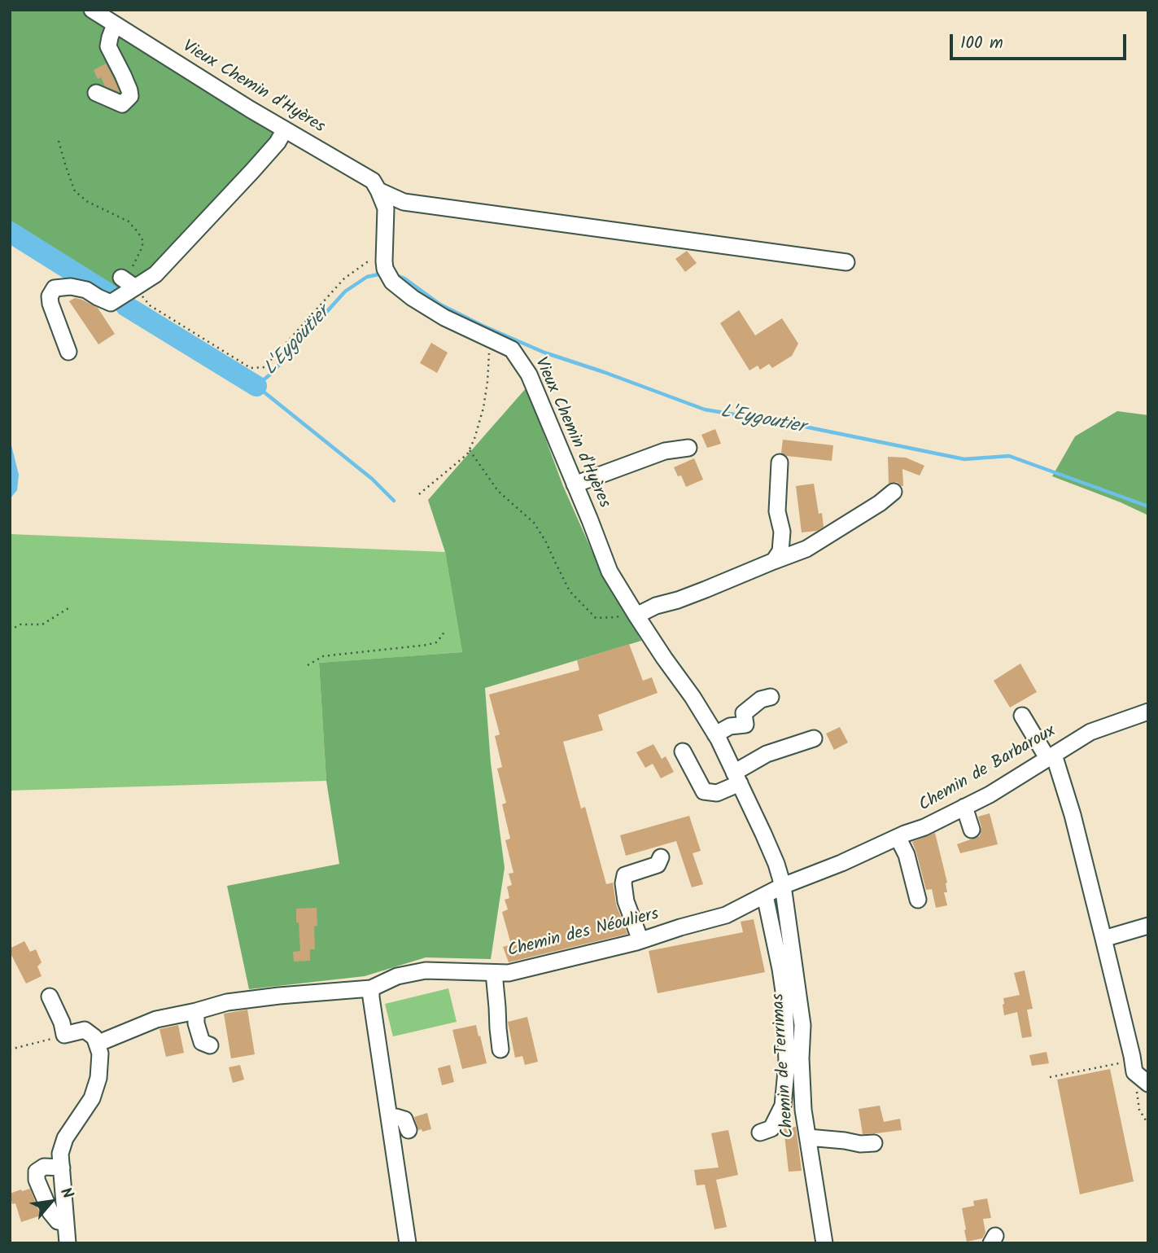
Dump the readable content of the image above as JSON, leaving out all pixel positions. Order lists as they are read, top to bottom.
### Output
{
  "streets": {
    "street": [
      "Vieux Chemin d'Hyères",
      "Chemin de Barbaroux",
      "Chemin des Néouliers",
      "Chemin de Terrimas"
    ]
  },
  "crossings": [
    ["Vieux Chemin d'Hyères", "Chemin de Barbaroux"],
    ["Vieux Chemin d'Hyères", "Chemin des Néouliers"],
    ["Vieux Chemin d'Hyères", "Chemin de Terrimas"],
    ["Chemin de Barbaroux", "Chemin des Néouliers"],
    ["Chemin de Barbaroux", "Chemin de Terrimas"],
    ["Chemin des Néouliers", "Chemin de Terrimas"]
  ],
  "water": ["L'Eygoutier"],
  "scale_bar": "100 m",
  "north": "top right"
}
